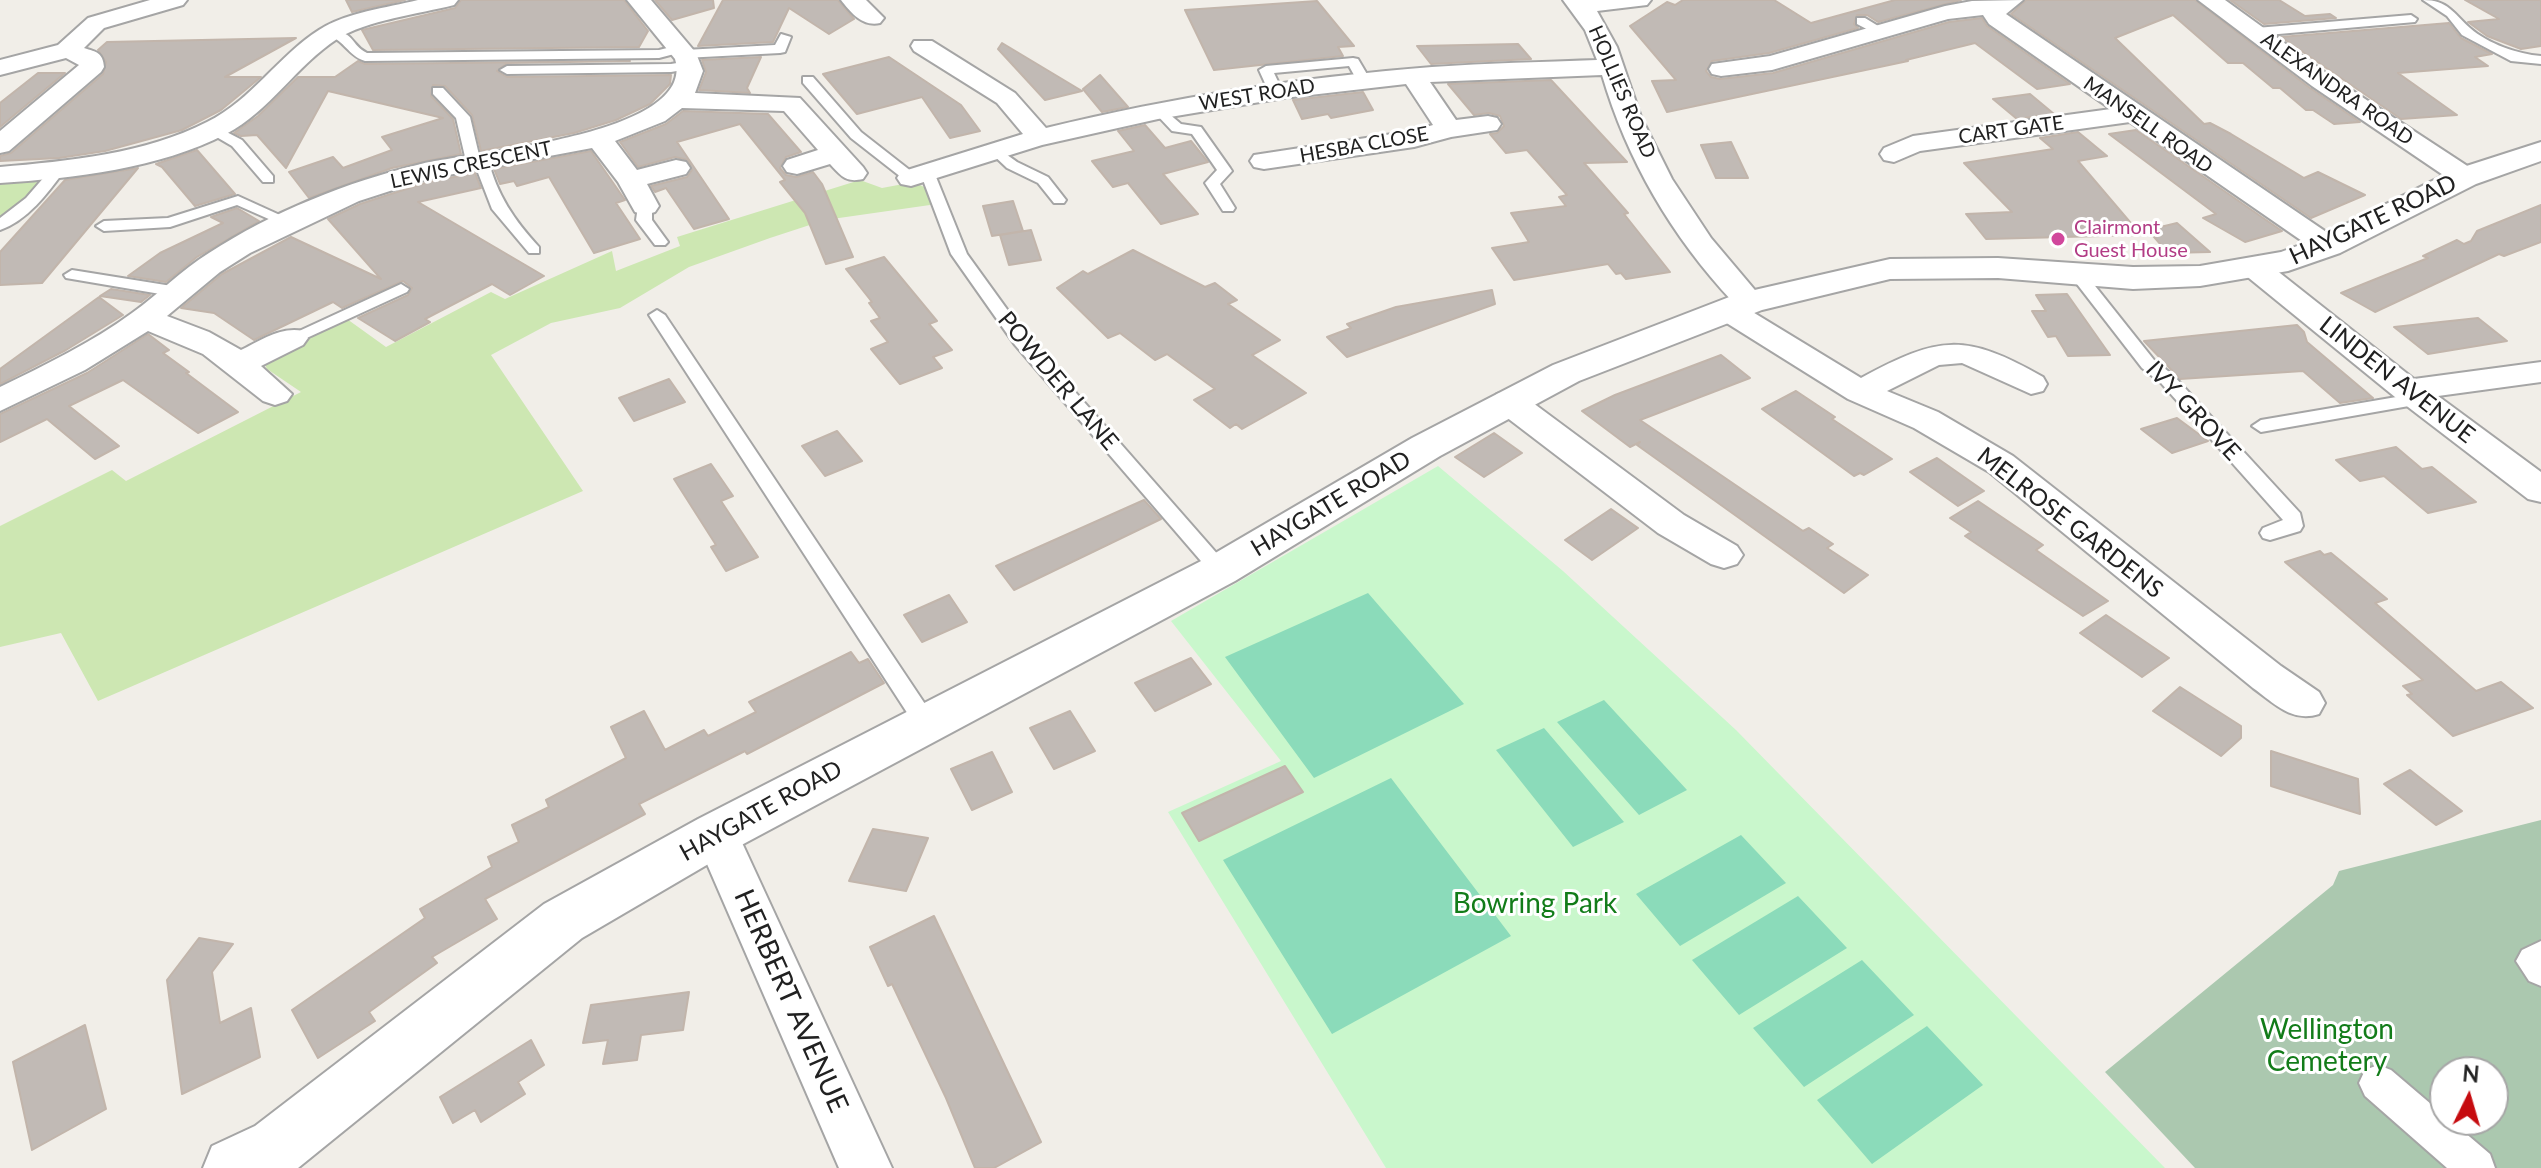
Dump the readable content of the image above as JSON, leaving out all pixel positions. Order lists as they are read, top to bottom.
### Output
{
  "streets": {
    "street": [
      "ALEXANDRA ROAD",
      "HOLLIES ROAD",
      "WEST ROAD",
      "MANSELL ROAD",
      "CART GATE",
      "HESBA CLOSE",
      "LEWIS CRESCENT",
      "HAYGATE ROAD",
      "LINDEN AVENUE",
      "MELROSE GARDENS",
      "HERBERT AVENUE"
    ],
    "lane": ["POWDER LANE", "IVY GROVE"]
  },
  "crossings": [
    ["ALEXANDRA ROAD", "HAYGATE ROAD"],
    ["HOLLIES ROAD", "WEST ROAD"],
    ["HOLLIES ROAD", "HAYGATE ROAD"],
    ["HOLLIES ROAD", "MELROSE GARDENS"],
    ["WEST ROAD", "HESBA CLOSE"],
    ["WEST ROAD", "POWDER LANE"],
    ["MANSELL ROAD", "CART GATE"],
    ["MANSELL ROAD", "HAYGATE ROAD"],
    ["HAYGATE ROAD", "LINDEN AVENUE"],
    ["HAYGATE ROAD", "POWDER LANE"],
    ["HAYGATE ROAD", "IVY GROVE"],
    ["HAYGATE ROAD", "MELROSE GARDENS"],
    ["HAYGATE ROAD", "HERBERT AVENUE"]
  ],
  "parks": ["Bowring Park", "Wellington Cemetery"],
  "places": ["Clairmont Guest House"],
  "north": "top"
}
